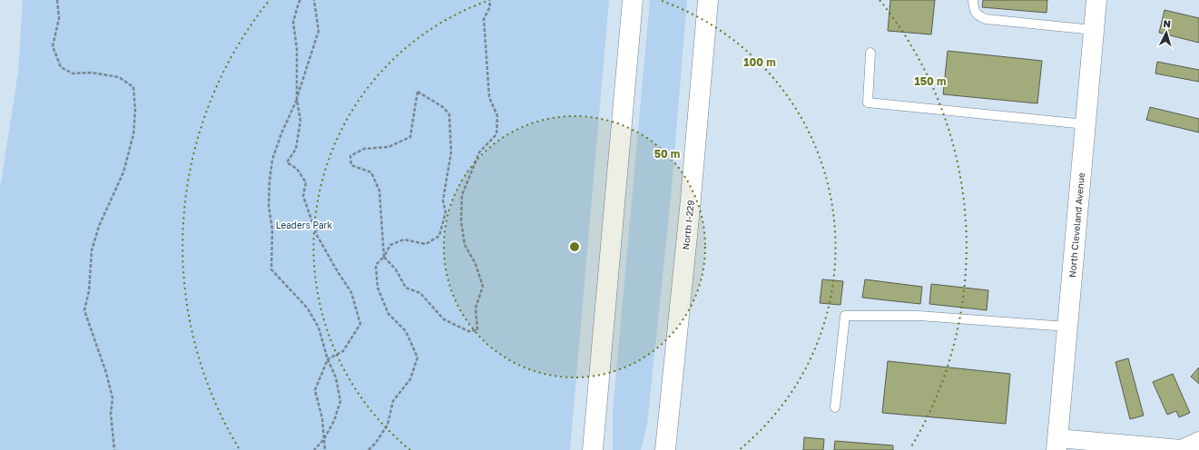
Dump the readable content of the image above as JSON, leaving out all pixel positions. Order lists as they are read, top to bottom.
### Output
{
  "streets": {
    "main road": ["North I-229", "North Cleveland Avenue"]
  },
  "parks": ["Leaders Park"],
  "north": "top",
  "rings": ["100 m", "150 m", "50 m"]
}
